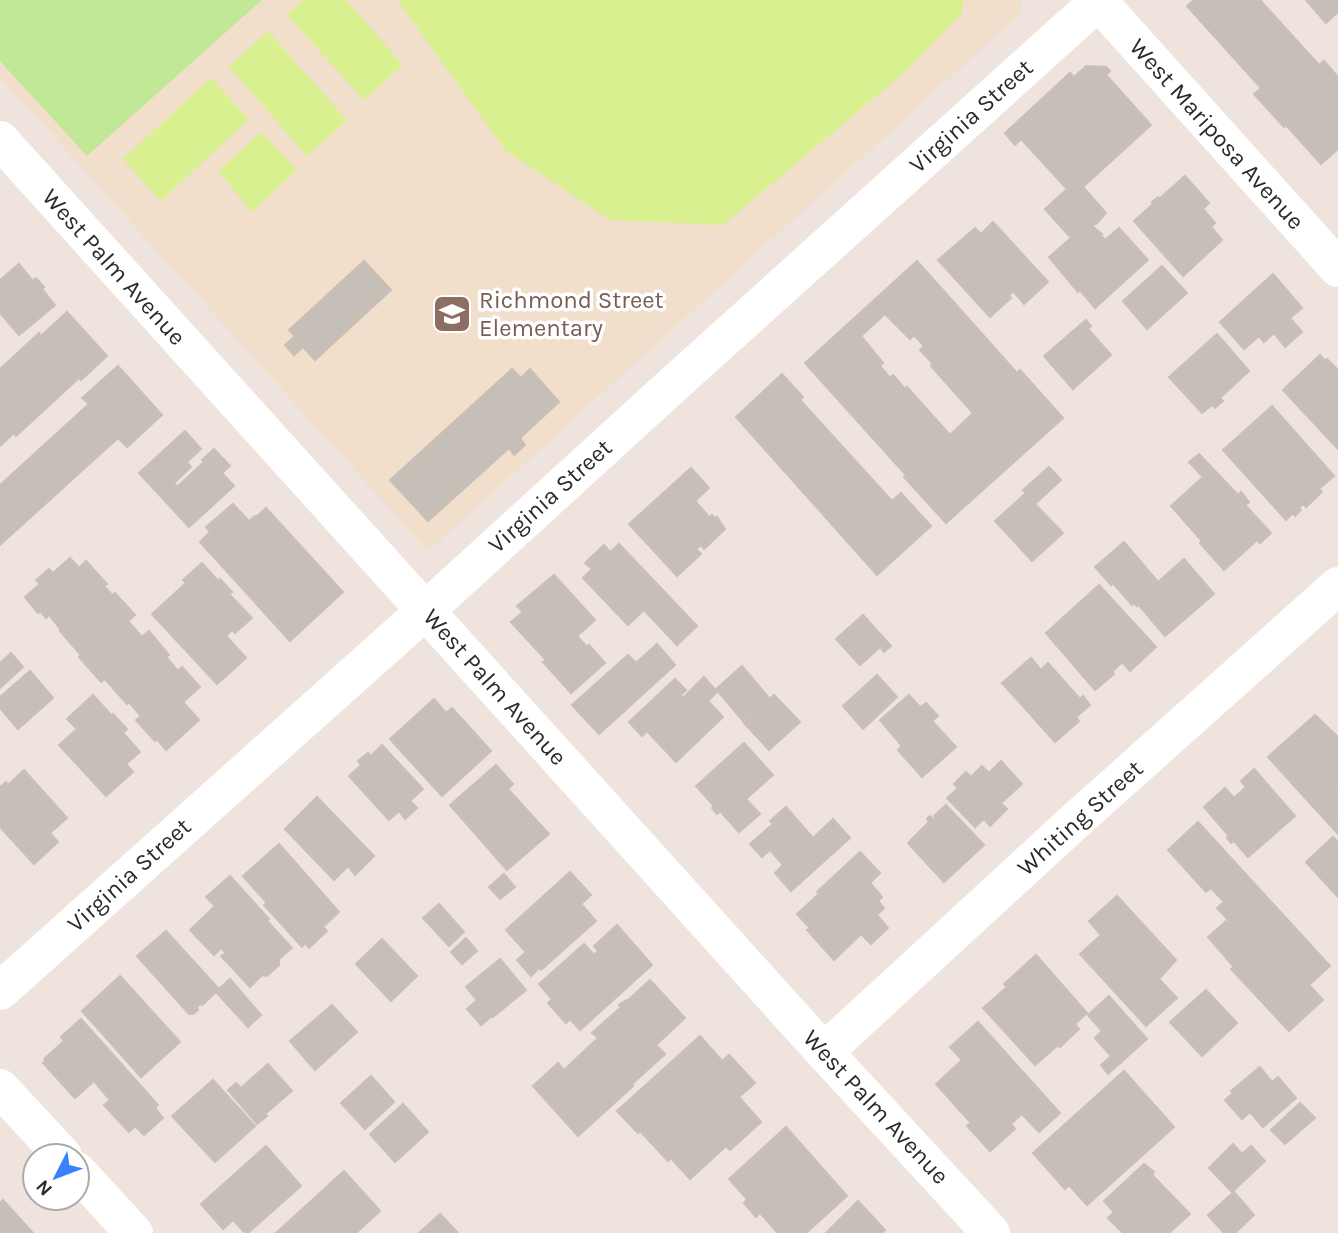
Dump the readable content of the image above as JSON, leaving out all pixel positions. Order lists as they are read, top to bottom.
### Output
{
  "streets": {
    "street": [
      "Virginia Street",
      "West Mariposa Avenue",
      "West Palm Avenue",
      "Whiting Street"
    ]
  },
  "crossings": [
    ["Virginia Street", "West Mariposa Avenue"],
    ["Virginia Street", "West Palm Avenue"],
    ["West Palm Avenue", "Whiting Street"]
  ],
  "places": {
    "school or university": ["Richmond Street Elementary"]
  },
  "north": "bottom left"
}
